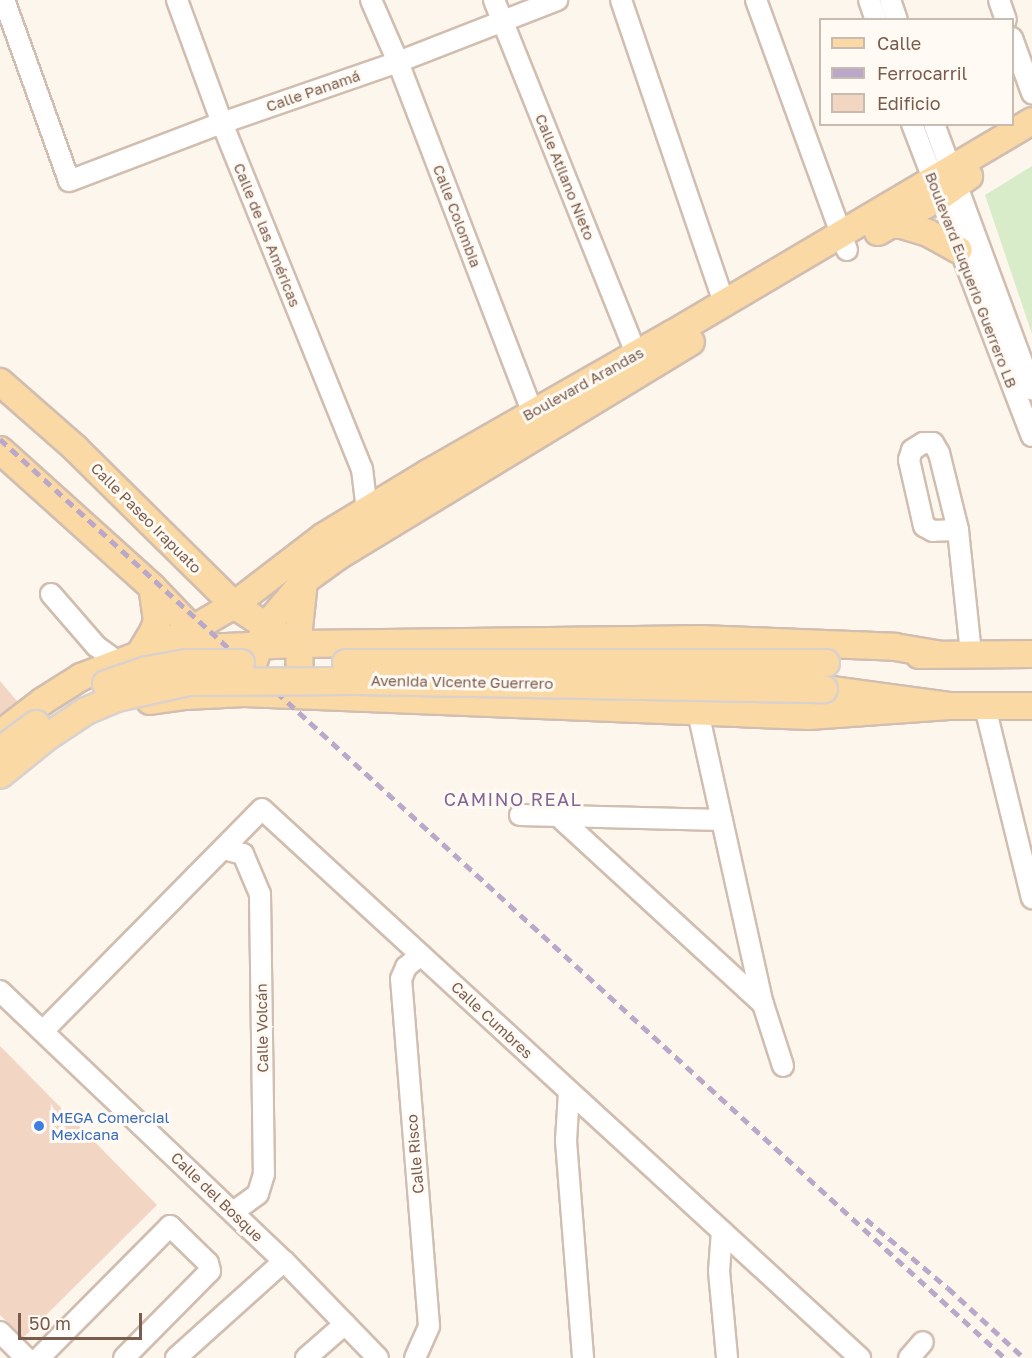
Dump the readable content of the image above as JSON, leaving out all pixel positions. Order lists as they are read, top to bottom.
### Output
{
  "streets": {
    "main road": ["Boulevard Arandas", "Calle Paseo Irapuato", "Avenida Vicente Guerrero"],
    "street": [
      "Calle Panamá",
      "Calle Atilano Nieto",
      "Calle Colombia",
      "Calle de las Américas",
      "Boulevard Euquerio Guerrero LB",
      "Calle Cumbres",
      "Calle Volcán",
      "Calle Risco",
      "Calle del Bosque"
    ]
  },
  "crossings": [
    ["Calle Panamá", "Calle Atilano Nieto"],
    ["Calle Panamá", "Calle Colombia"],
    ["Calle Panamá", "Calle de las Américas"],
    ["Calle Atilano Nieto", "Boulevard Arandas"],
    ["Calle Colombia", "Boulevard Arandas"],
    ["Calle de las Américas", "Boulevard Arandas"],
    ["Boulevard Euquerio Guerrero LB", "Boulevard Arandas"],
    ["Boulevard Arandas", "Calle Paseo Irapuato"],
    ["Calle Cumbres", "Calle Volcán"],
    ["Calle Cumbres", "Calle Risco"],
    ["Calle Volcán", "Calle del Bosque"]
  ],
  "districts": ["CAMINO REAL"],
  "places": ["MEGA Comercial Mexicana"],
  "legend": ["Calle", "Ferrocarril", "Edificio"],
  "scale_bar": "50 m"
}
